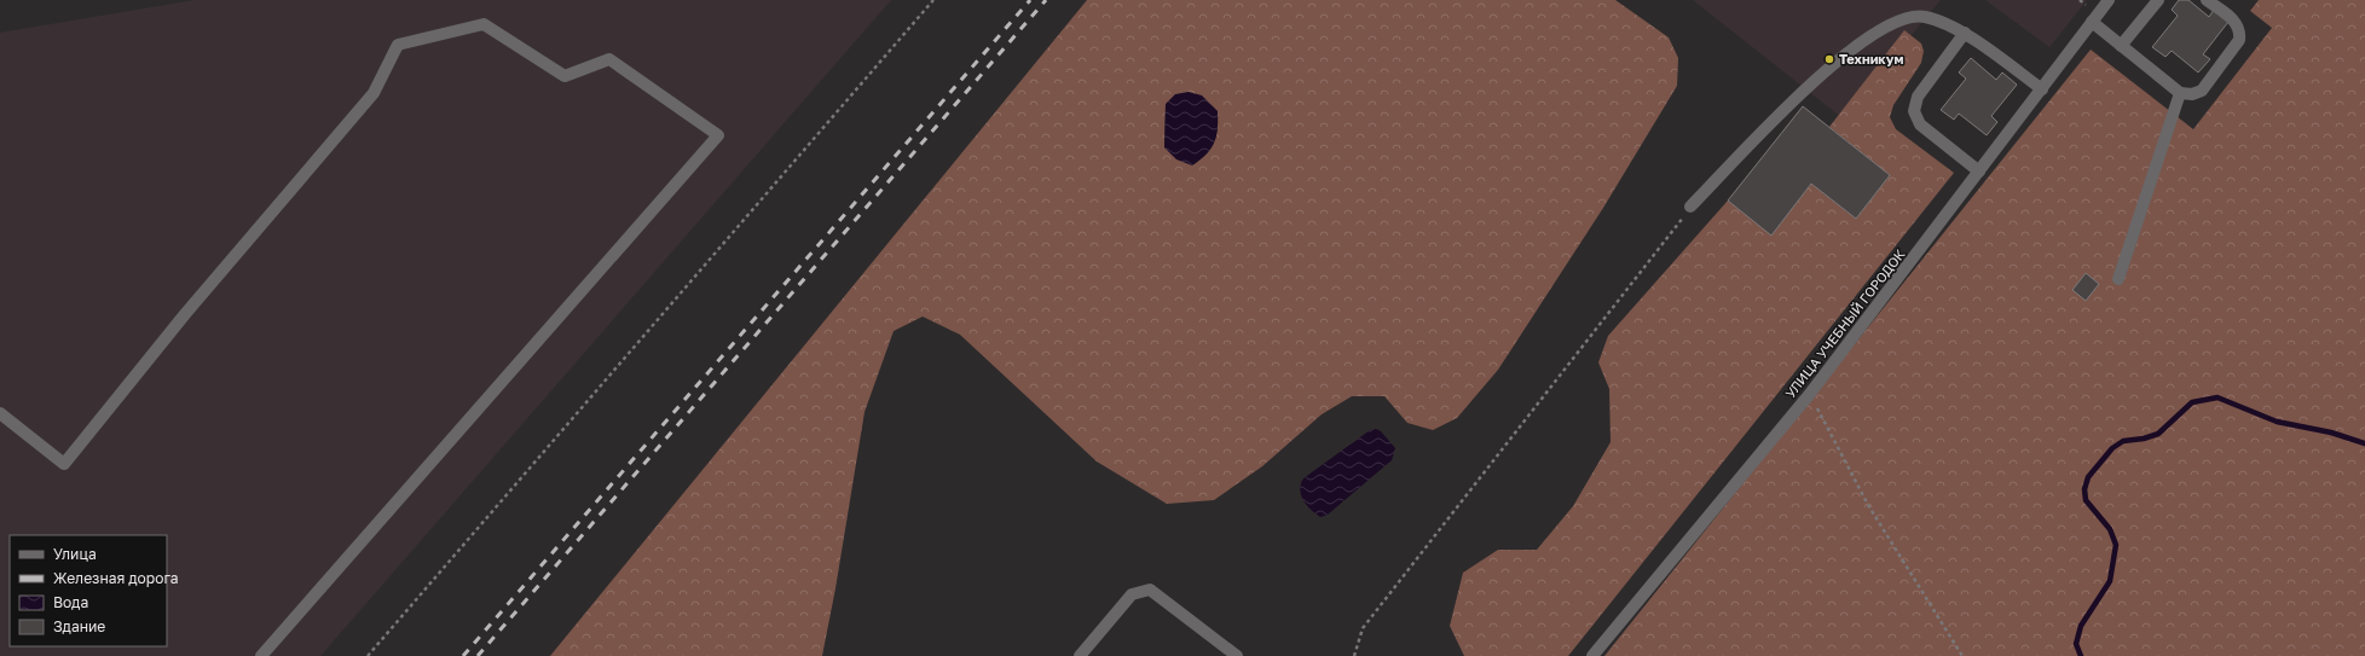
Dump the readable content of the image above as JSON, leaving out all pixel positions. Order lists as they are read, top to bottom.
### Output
{
  "streets": {
    "lane": ["УЛИЦА УЧЕБНЫЙ ГОРОДОК"]
  },
  "places": ["Техникум"],
  "legend": [
    "Улица",
    "Железная дорога",
    "Вода",
    "Здание"
  ]
}
